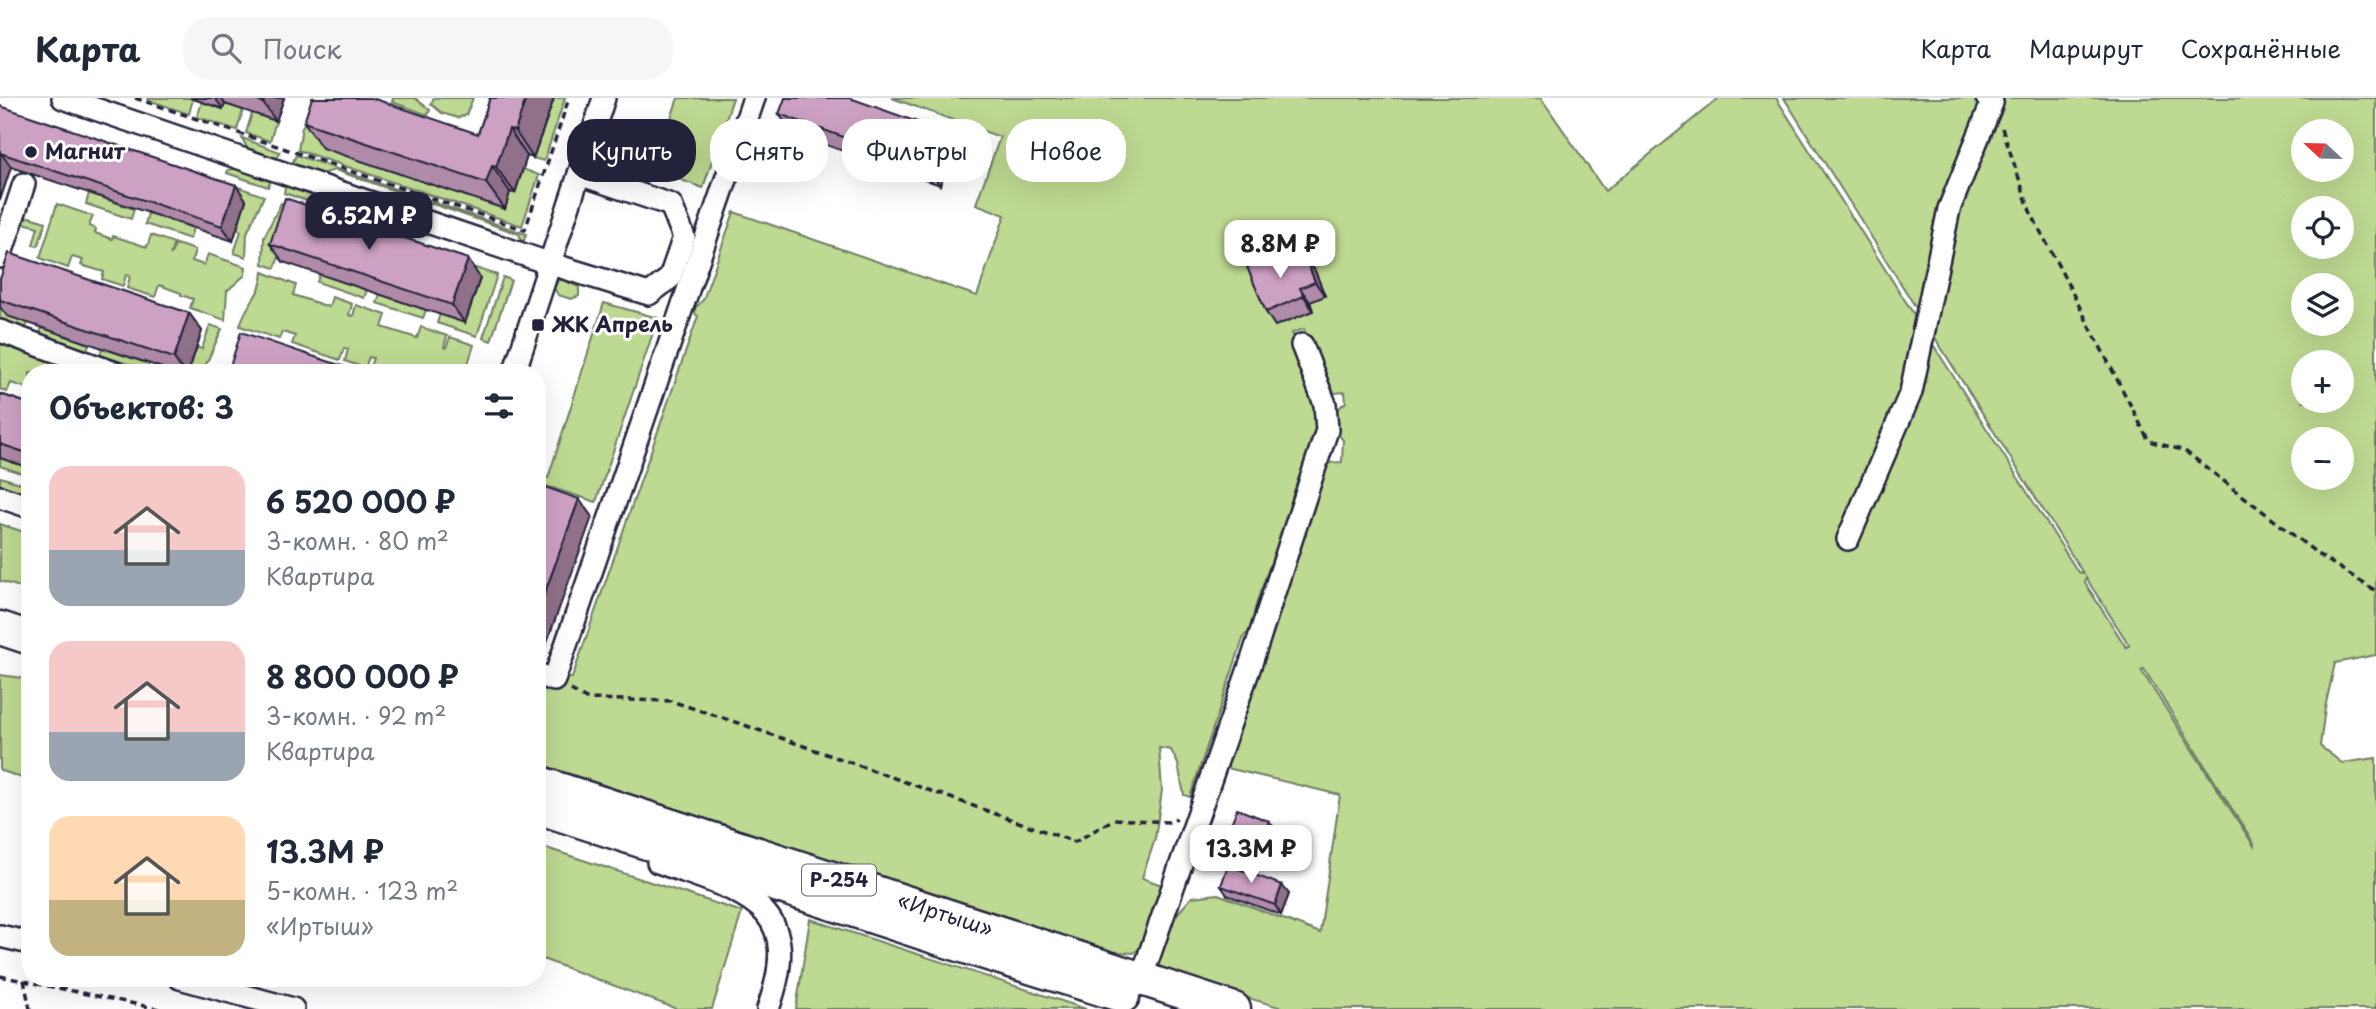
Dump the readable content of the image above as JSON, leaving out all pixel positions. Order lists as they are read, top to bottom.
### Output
{
  "streets": {
    "highway": ["Р-254", "«Иртыш»"]
  },
  "places": {
    "other": ["Магнит"],
    "transit": ["ЖК Апрель"]
  },
  "north": "left",
  "page": {
    "header": "Карта",
    "search": "Поиск",
    "nav": ["Карта", "Маршрут", "Сохранённые"],
    "map_buttons": ["+", "−"],
    "chip": [
      "Купить",
      "Снять",
      "Фильтры",
      "Новое"
    ],
    "price": ["6.52M ₽", "8.8M ₽", "13.3M ₽"],
    "heading": "Объектов: 3",
    "list": [
      {
        "name": "6 520 000 ₽",
        "note": "3-комн. · 80 m² · Квартира"
      },
      {
        "name": "8 800 000 ₽",
        "note": "3-комн. · 92 m² · Квартира"
      },
      {
        "name": "13.3M ₽",
        "note": "5-комн. · 123 m² · «Иртыш»"
      }
    ]
  }
}
